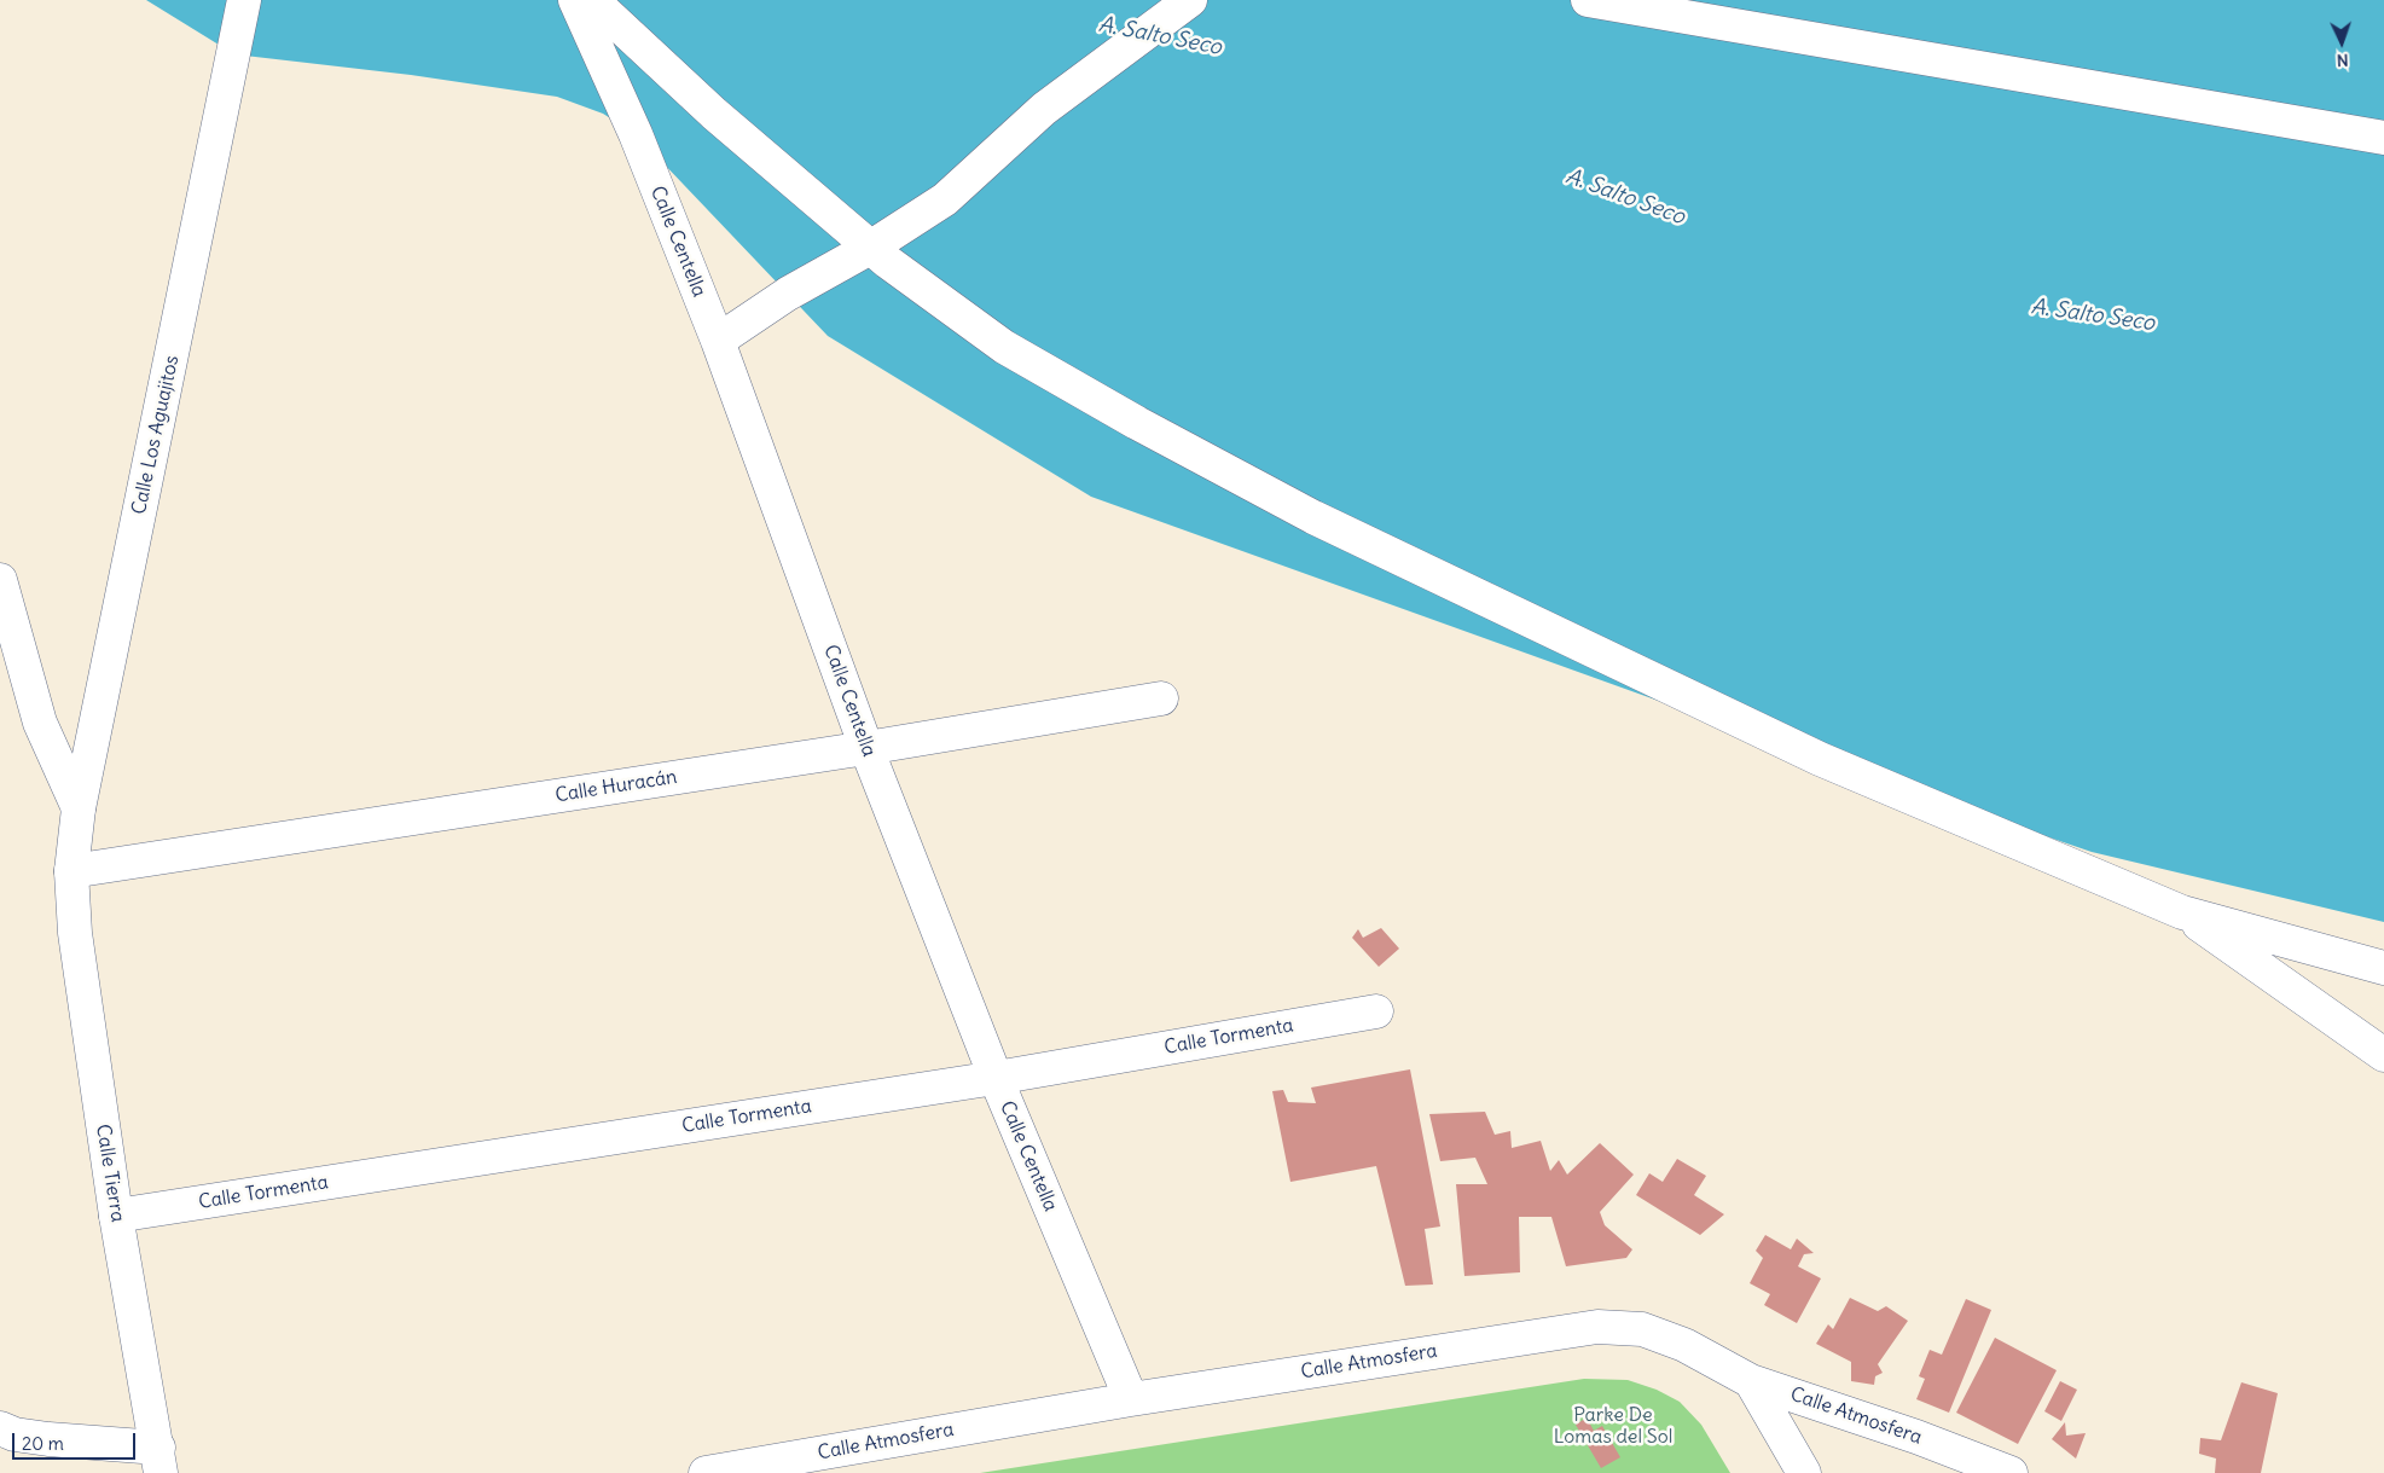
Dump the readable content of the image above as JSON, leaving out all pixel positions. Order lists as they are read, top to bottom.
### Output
{
  "streets": {
    "street": [
      "Calle Centella",
      "Calle Los Aguajitos",
      "Calle Huracán",
      "Calle Tormenta",
      "Calle Tierra",
      "Calle Atmosfera"
    ]
  },
  "crossings": [
    ["Calle Centella", "Calle Huracán"],
    ["Calle Centella", "Calle Tormenta"],
    ["Calle Centella", "Calle Atmosfera"],
    ["Calle Los Aguajitos", "Calle Huracán"],
    ["Calle Los Aguajitos", "Calle Tierra"],
    ["Calle Huracán", "Calle Tierra"],
    ["Calle Tormenta", "Calle Tierra"]
  ],
  "water": ["A. Salto Seco"],
  "parks": ["Parke De Lomas del Sol"],
  "scale_bar": "20 m",
  "north": "bottom"
}
